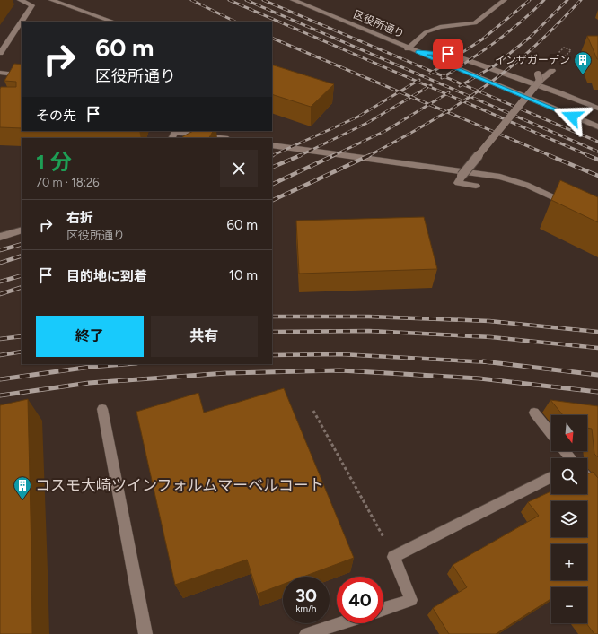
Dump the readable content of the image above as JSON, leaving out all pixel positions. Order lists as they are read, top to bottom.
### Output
{
  "streets": {
    "street": ["区役所通り"]
  },
  "places": {
    "building": ["インザガーデン", "コスモ大崎ツインフォルムマーベルコート"]
  },
  "north": "bottom",
  "page": {
    "turn": ["60 m", "区役所通り"],
    "then": "その先",
    "heading": ["1 分", "70 m · 18:26"],
    "list": [
      {
        "name": "右折",
        "note": "区役所通り",
        "value": "60 m"
      },
      {
        "name": "目的地に到着",
        "value": "10 m"
      }
    ],
    "buttons": ["終了", "共有"],
    "map_buttons": ["+", "−"],
    "speed": "30 km/h",
    "limit": "40"
  }
}
